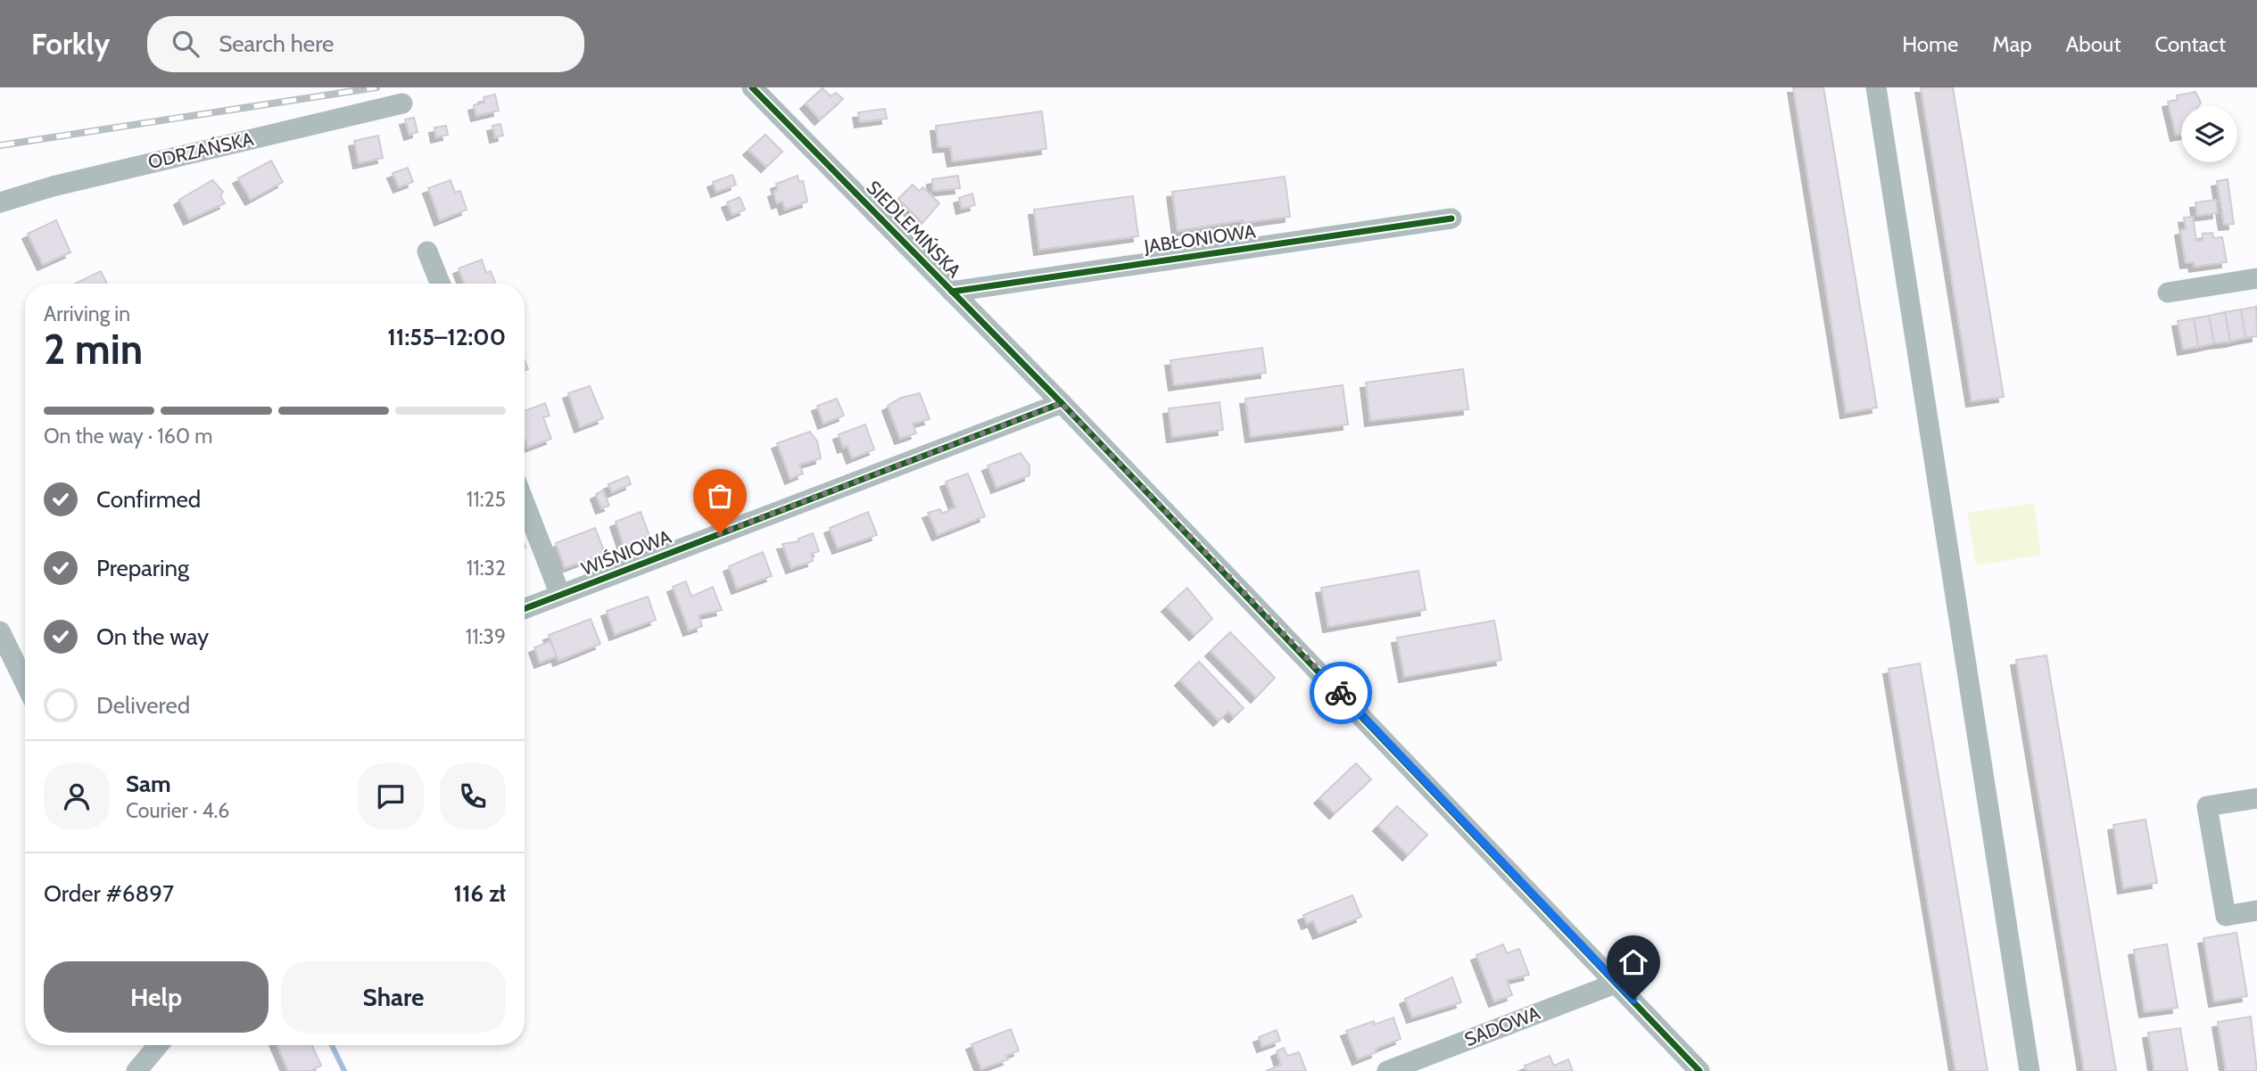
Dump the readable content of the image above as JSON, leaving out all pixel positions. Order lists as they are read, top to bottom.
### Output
{
  "streets": {
    "street": [
      "ODRZAŃSKA",
      "SIEDLEMIŃSKA",
      "JABŁONIOWA",
      "WIŚNIOWA",
      "SADOWA"
    ]
  },
  "crossings": [
    ["SIEDLEMIŃSKA", "JABŁONIOWA"],
    ["SIEDLEMIŃSKA", "WIŚNIOWA"],
    ["SIEDLEMIŃSKA", "SADOWA"]
  ],
  "page": {
    "header": "Forkly",
    "search": "Search here",
    "nav": [
      "Home",
      "Map",
      "About",
      "Contact"
    ],
    "heading": ["2 min", "Arriving in", "11:55–12:00"],
    "panel": [
      "Sam",
      "Courier · 4.6",
      "Order #6897",
      "116 zł"
    ],
    "bar": "On the way · 160 m",
    "list": [
      ["Confirmed", "11:25"],
      ["Preparing", "11:32"],
      ["On the way", "11:39"],
      "Delivered"
    ],
    "buttons": ["Help", "Share"]
  }
}
